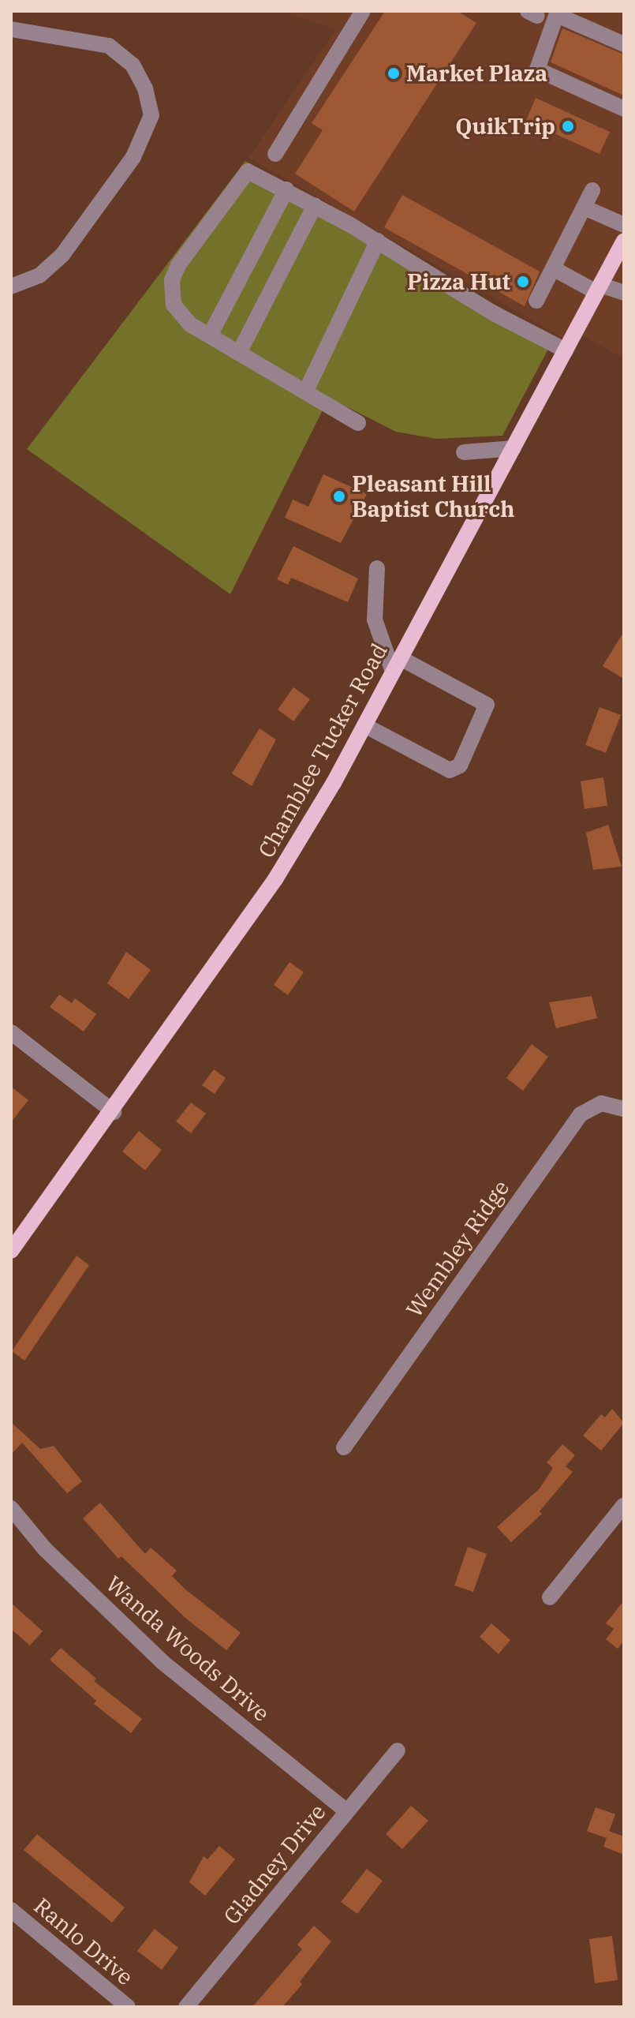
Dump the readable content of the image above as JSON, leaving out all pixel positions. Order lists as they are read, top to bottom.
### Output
{
  "streets": {
    "main road": ["Chamblee Tucker Road"],
    "street": [
      "Wembley Ridge",
      "Wanda Woods Drive",
      "Gladney Drive",
      "Ranlo Drive"
    ]
  },
  "crossings": [
    ["Wanda Woods Drive", "Gladney Drive"]
  ],
  "places": [
    "Market Plaza",
    "QuikTrip",
    "Pizza Hut",
    "Pleasant Hill Baptist Church"
  ]
}
